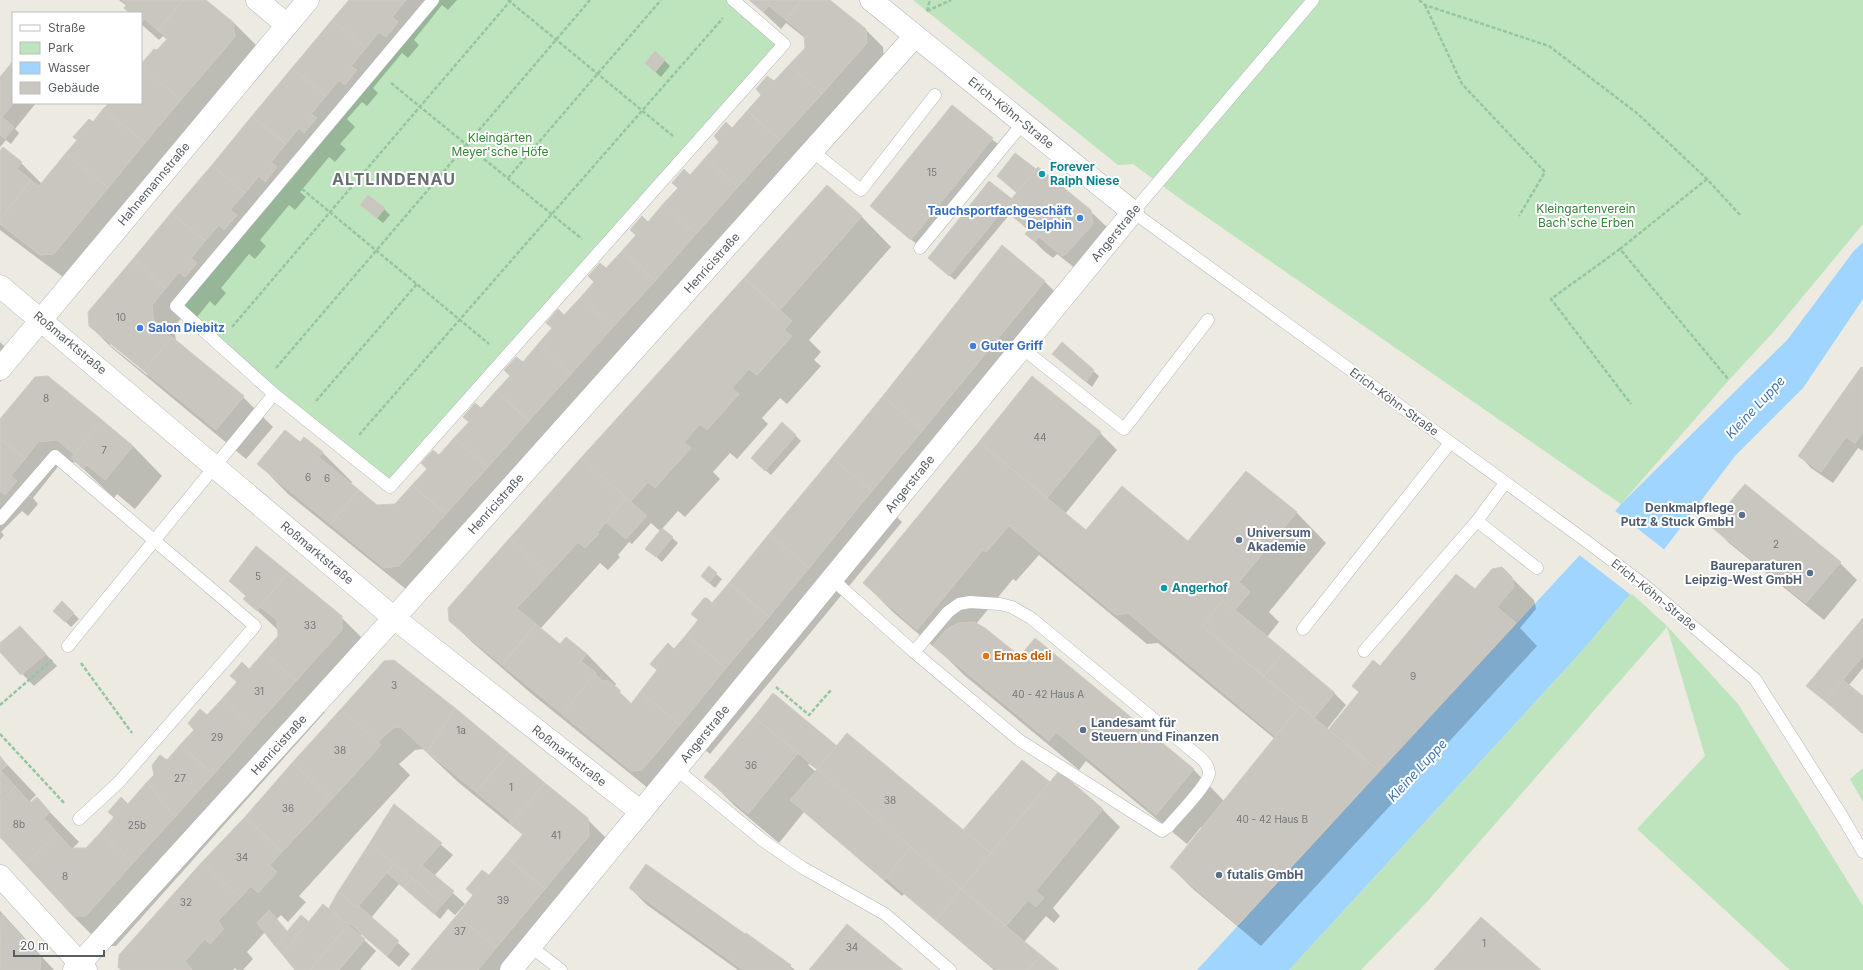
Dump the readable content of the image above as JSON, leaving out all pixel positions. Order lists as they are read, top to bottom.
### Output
{
  "streets": {
    "street": [
      "Erich-Köhn-Straße",
      "Hahnemannstraße",
      "Angerstraße",
      "Henricistraße",
      "Roßmarktstraße"
    ]
  },
  "crossings": [
    ["Erich-Köhn-Straße", "Angerstraße"],
    ["Erich-Köhn-Straße", "Henricistraße"],
    ["Hahnemannstraße", "Roßmarktstraße"],
    ["Angerstraße", "Roßmarktstraße"],
    ["Henricistraße", "Roßmarktstraße"]
  ],
  "districts": ["ALTLINDENAU"],
  "water": ["Kleine Luppe"],
  "parks": ["Kleingärten Meyer'sche Höfe", "Kleingartenverein Bach'sche Erben"],
  "places": [
    "Forever Ralph Niese",
    "Tauchsportfachgeschäft Delphin",
    "Salon Diebitz",
    "Guter Griff",
    "Denkmalpflege Putz & Stuck GmbH",
    "Universum Akademie",
    "Baureparaturen Leipzig-West GmbH",
    "Angerhof",
    "Ernas deli",
    "Landesamt für Steuern und Finanzen",
    "futalis GmbH"
  ],
  "house_numbers": [
    "15",
    "10",
    "8",
    "44",
    "7",
    "6",
    "6",
    "2",
    "5",
    "33",
    "9",
    "3",
    "31",
    "40 - 42 Haus A",
    "1a",
    "29",
    "38",
    "36",
    "27",
    "1",
    "38",
    "36",
    "40 - 42 Haus B",
    "8b",
    "25b",
    "41",
    "34",
    "8",
    "39",
    "32",
    "37",
    "1",
    "34"
  ],
  "legend": [
    "Straße",
    "Park",
    "Wasser",
    "Gebäude"
  ],
  "scale_bar": "20 m"
}
